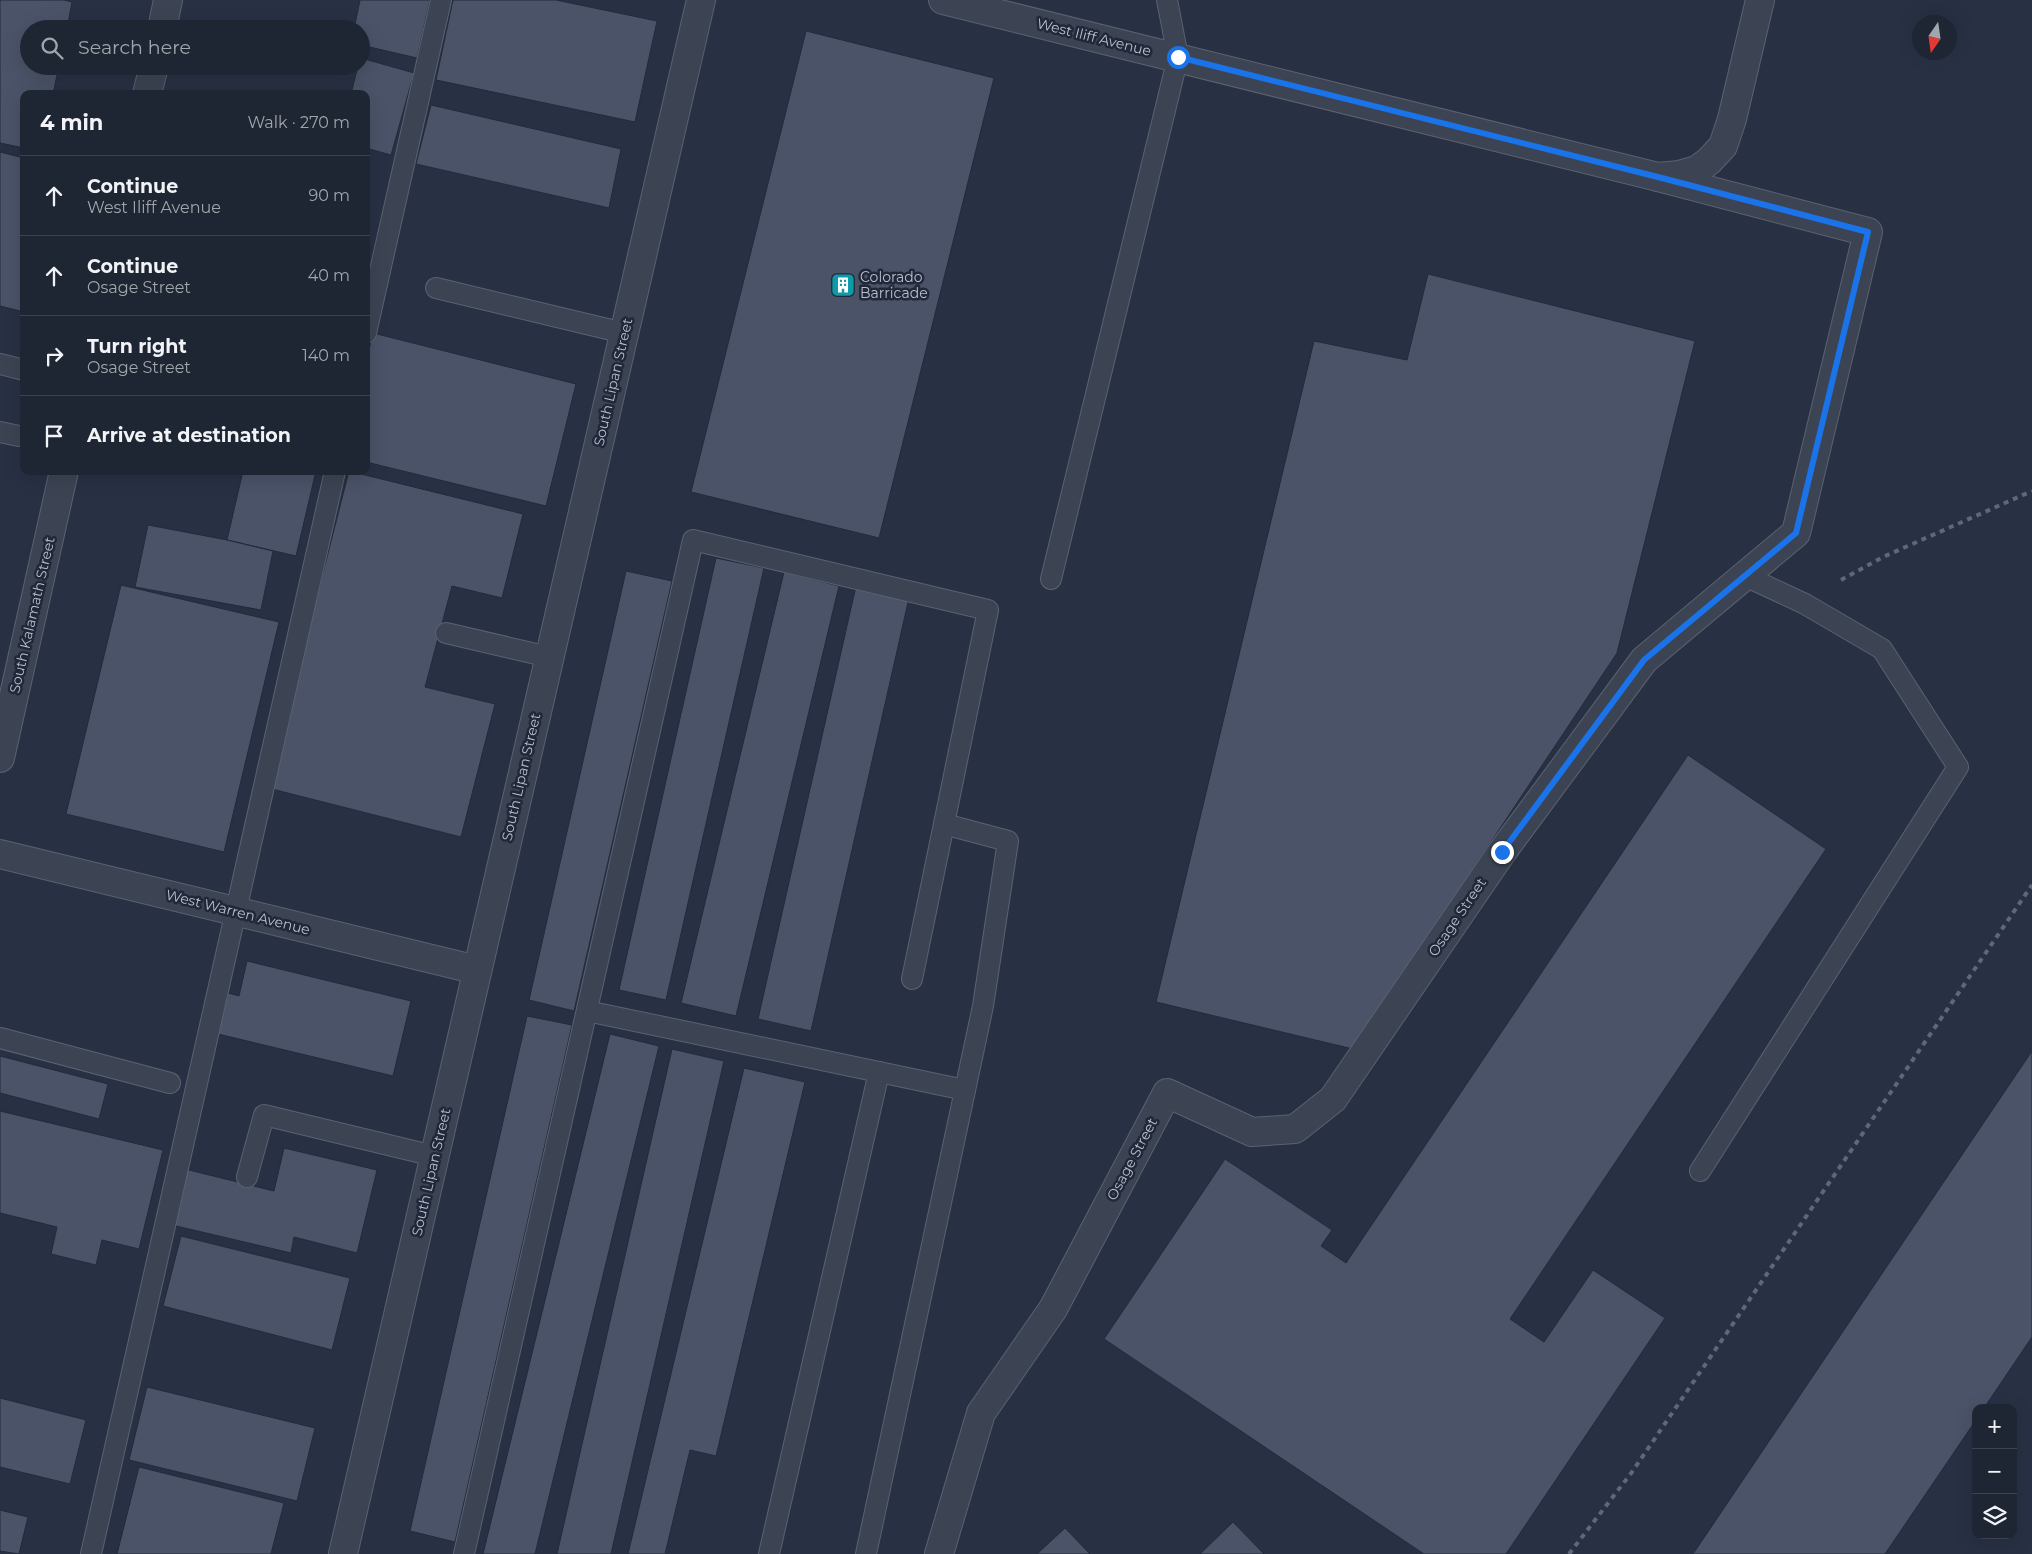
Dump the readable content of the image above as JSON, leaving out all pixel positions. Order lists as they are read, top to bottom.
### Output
{
  "streets": {
    "street": [
      "West Iliff Avenue",
      "South Lipan Street",
      "South Kalamath Street",
      "West Warren Avenue",
      "Osage Street"
    ]
  },
  "crossings": [
    ["West Iliff Avenue", "Osage Street"],
    ["South Lipan Street", "West Warren Avenue"]
  ],
  "places": {
    "building": ["Colorado Barricade"]
  },
  "north": "bottom",
  "page": {
    "search": "Search here",
    "heading": ["4 min", "Walk · 270 m"],
    "list": [
      ["Continue", "West Iliff Avenue", "90 m"],
      ["Continue", "Osage Street", "40 m"],
      ["Turn right", "Osage Street", "140 m"],
      "Arrive at destination"
    ],
    "map_buttons": ["+", "−"]
  }
}
